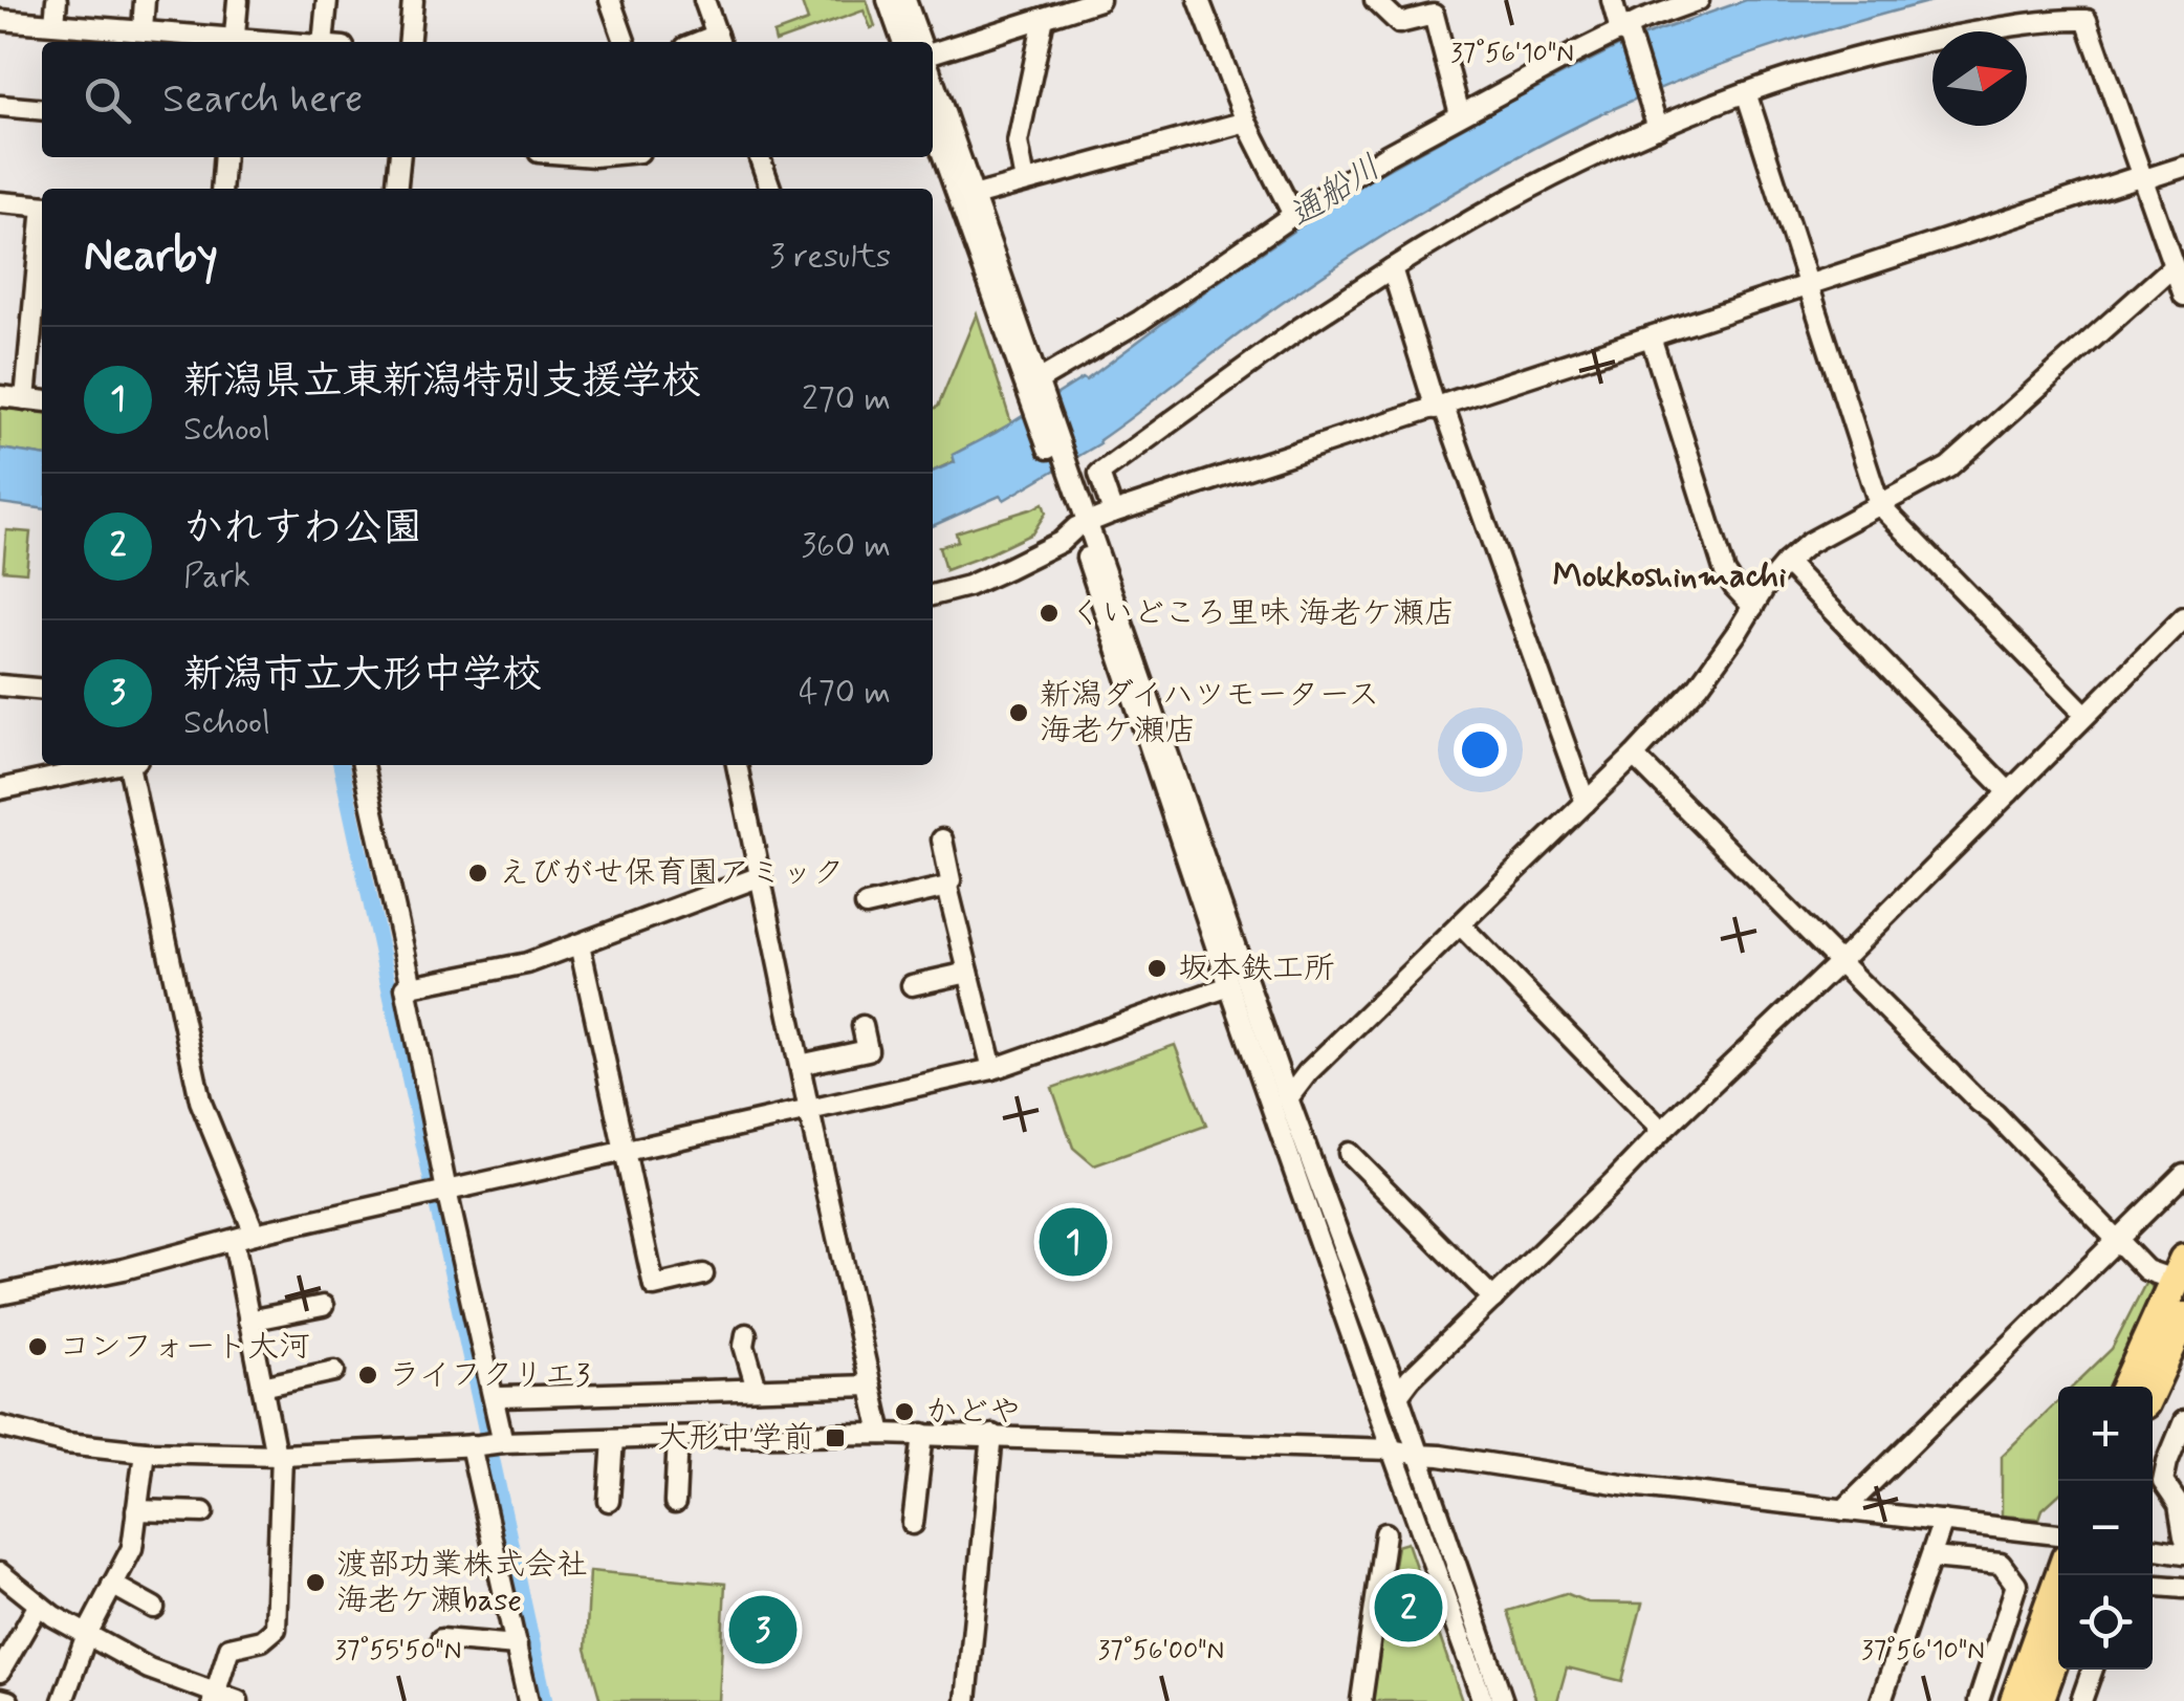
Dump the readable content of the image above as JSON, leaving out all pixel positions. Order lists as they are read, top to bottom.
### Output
{
  "districts": ["Mokkoshinmachi"],
  "water": ["通船川"],
  "places": {
    "other": [
      "くいどころ里味 海老ケ瀬店",
      "新潟ダイハツモータース 海老ケ瀬店",
      "えびがせ保育園アミック",
      "坂本鉄工所",
      "コンフォート大河",
      "ライフクリエ3",
      "かどや",
      "渡部功業株式会社 海老ケ瀬base"
    ],
    "transit": ["大形中学前"]
  },
  "north": "right",
  "page": {
    "search": "Search here",
    "heading": ["Nearby", "3 results"],
    "list": [
      {
        "mark": "1",
        "name": "新潟県立東新潟特別支援学校",
        "note": "School",
        "value": "270 m"
      },
      {
        "mark": "2",
        "name": "かれすわ公園",
        "note": "Park",
        "value": "360 m"
      },
      {
        "mark": "3",
        "name": "新潟市立大形中学校",
        "note": "School",
        "value": "470 m"
      }
    ],
    "pins": ["1", "2", "3"],
    "map_buttons": ["+", "−"]
  },
  "coordinates": ["37°56'10\"N", "37°55'50\"N", "37°56'00\"N"]
}
